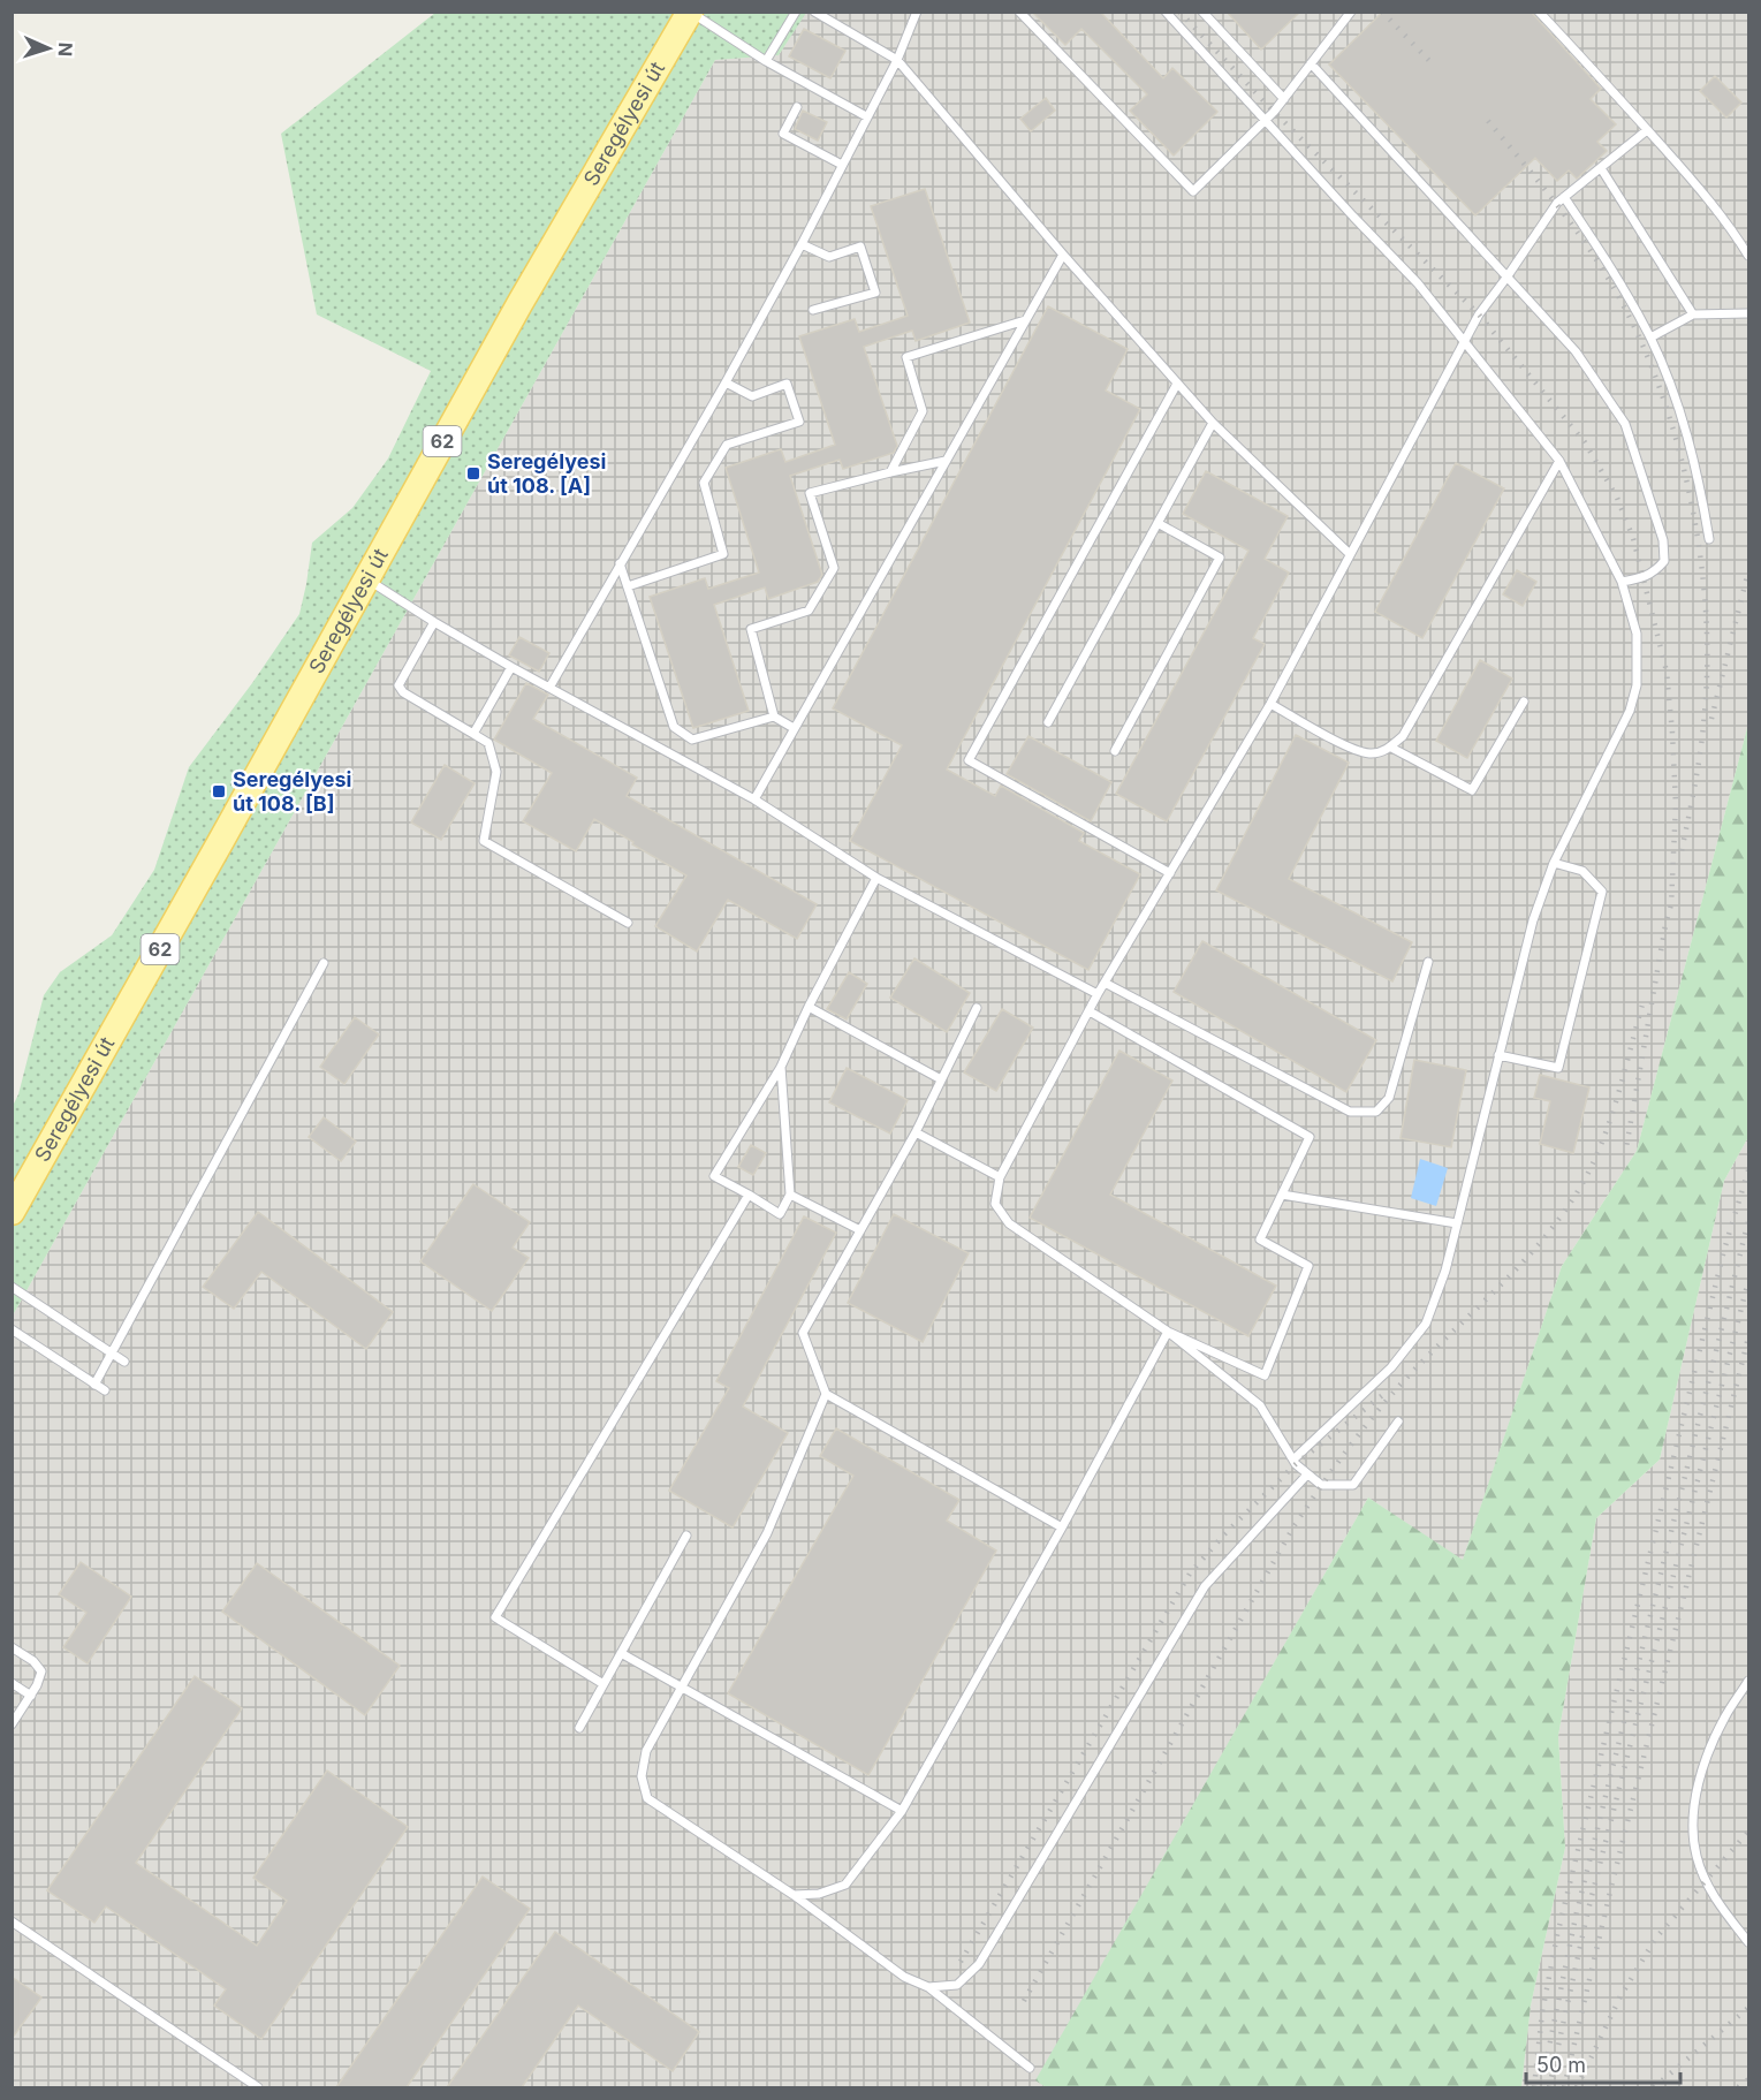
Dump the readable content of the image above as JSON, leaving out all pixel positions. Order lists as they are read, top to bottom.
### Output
{
  "streets": {
    "main road": ["Seregélyesi út", "62"]
  },
  "places": {
    "transit": ["Seregélyesi út 108. [A]", "Seregélyesi út 108. [B]"]
  },
  "scale_bar": "50 m",
  "north": "right"
}
